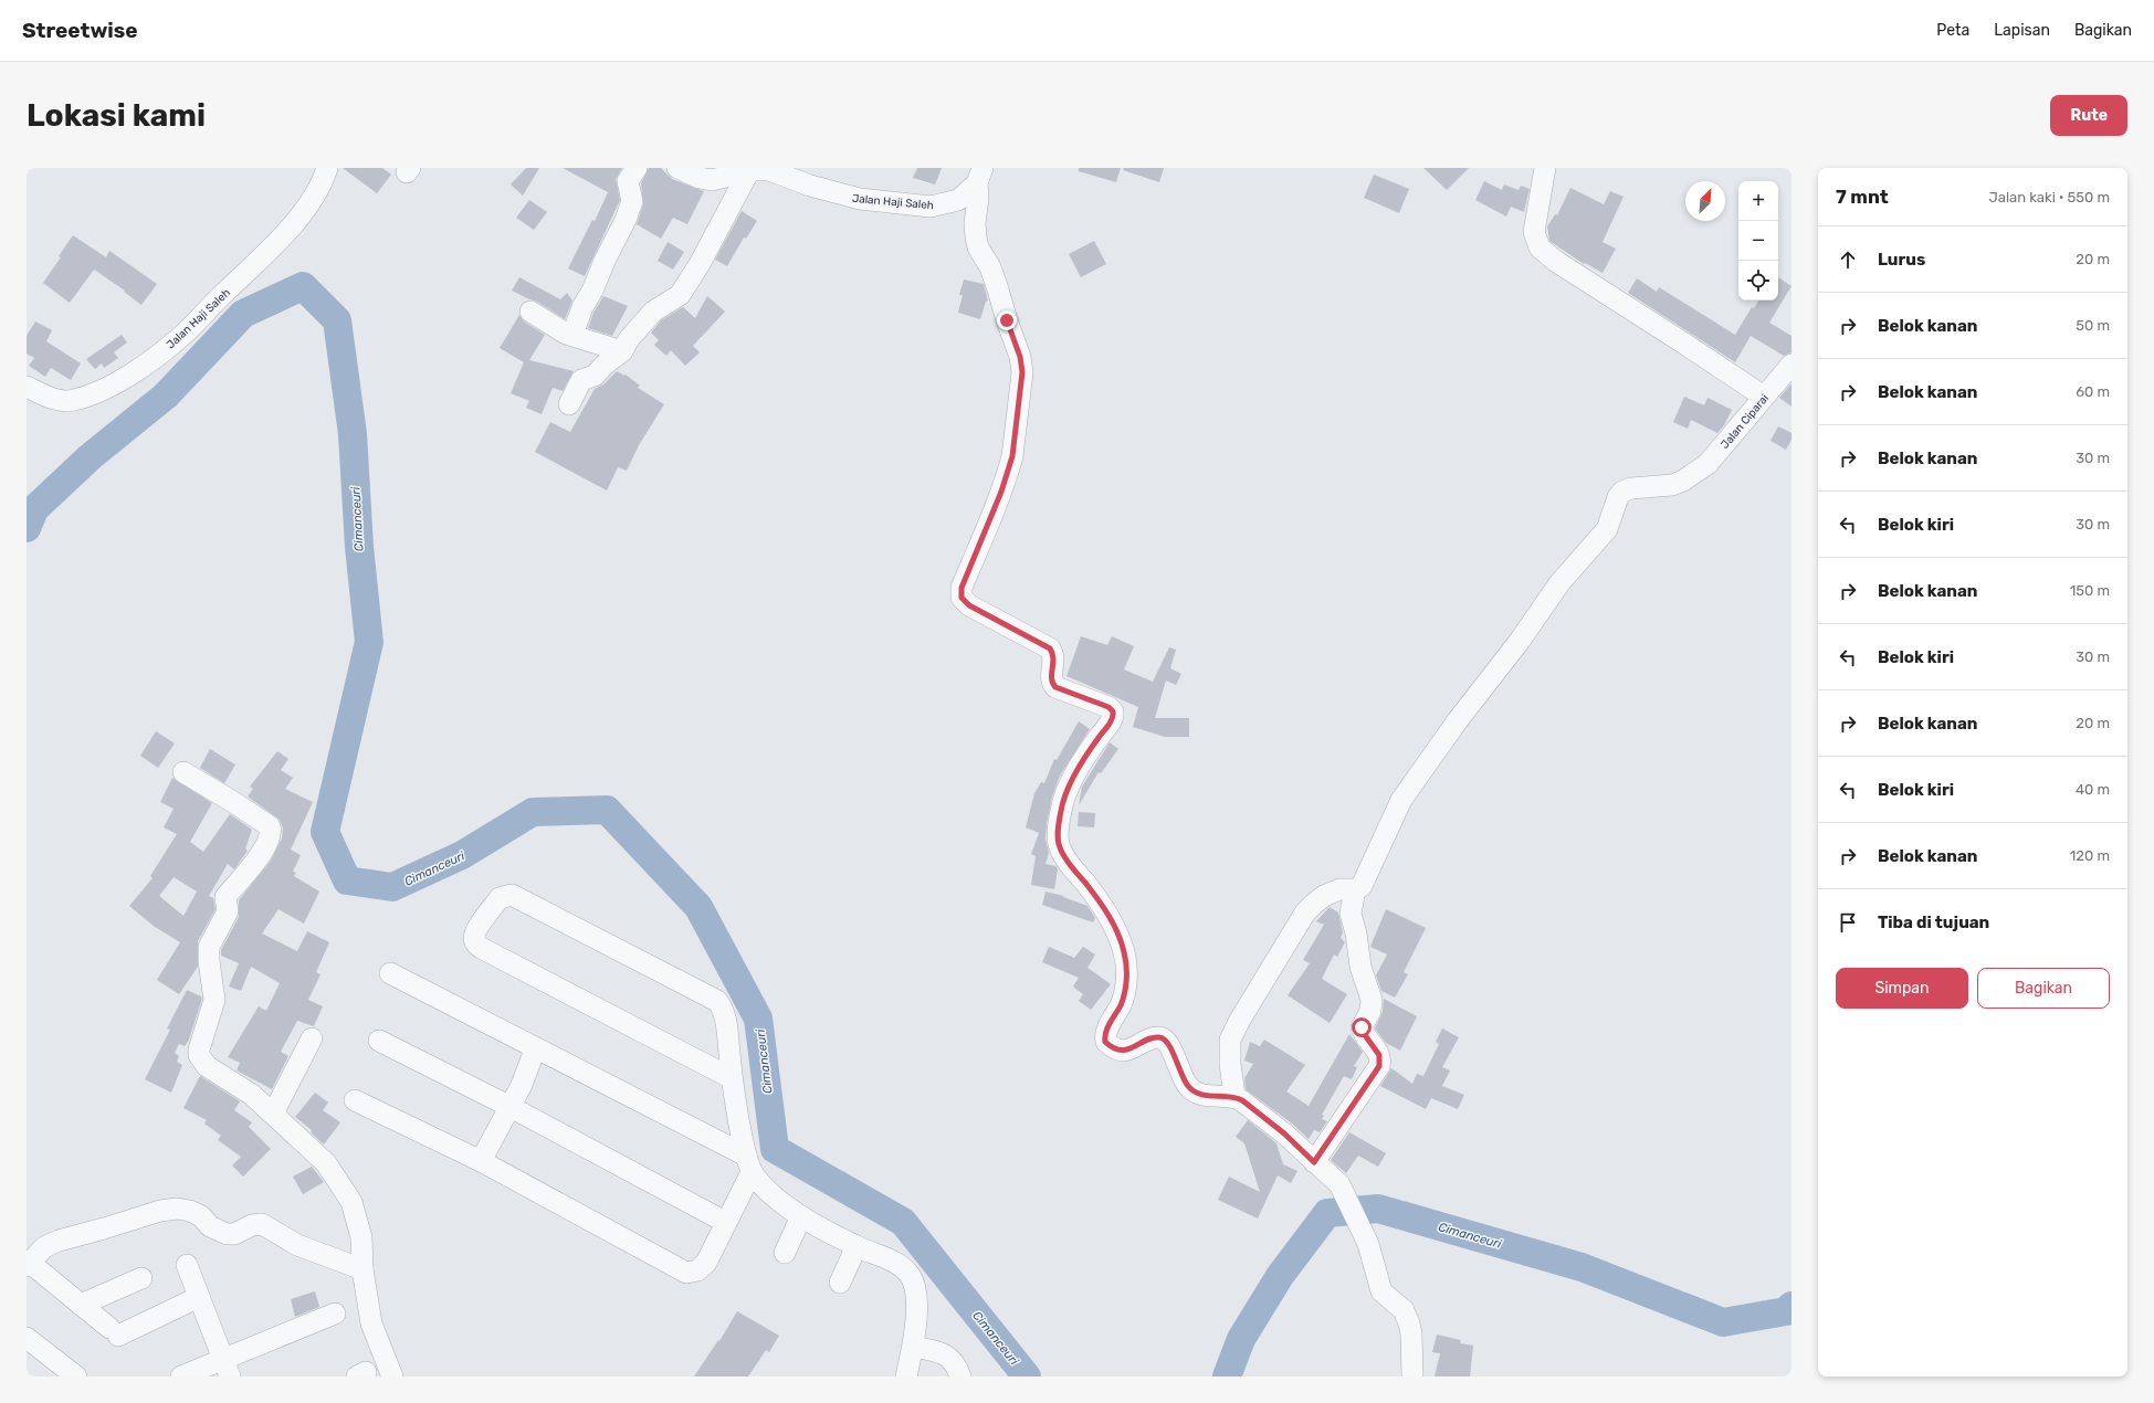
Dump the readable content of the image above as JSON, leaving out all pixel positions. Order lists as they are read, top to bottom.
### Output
{
  "streets": {
    "street": ["Jalan Haji Saleh", "Jalan Ciparai"]
  },
  "water": ["Cimanceuri"],
  "north": "top right",
  "page": {
    "header": "Streetwise",
    "nav": ["Peta", "Lapisan", "Bagikan"],
    "buttons": [
      "Rute",
      ["Simpan", "Bagikan"]
    ],
    "title": "Lokasi kami",
    "heading": ["7 mnt", "Jalan kaki · 550 m"],
    "map_buttons": ["+", "−"],
    "list": [
      ["Lurus", "20 m"],
      ["Belok kanan", "50 m"],
      ["Belok kanan", "60 m"],
      ["Belok kanan", "30 m"],
      ["Belok kiri", "30 m"],
      ["Belok kanan", "150 m"],
      ["Belok kiri", "30 m"],
      ["Belok kanan", "20 m"],
      ["Belok kiri", "40 m"],
      ["Belok kanan", "120 m"],
      "Tiba di tujuan"
    ]
  }
}
